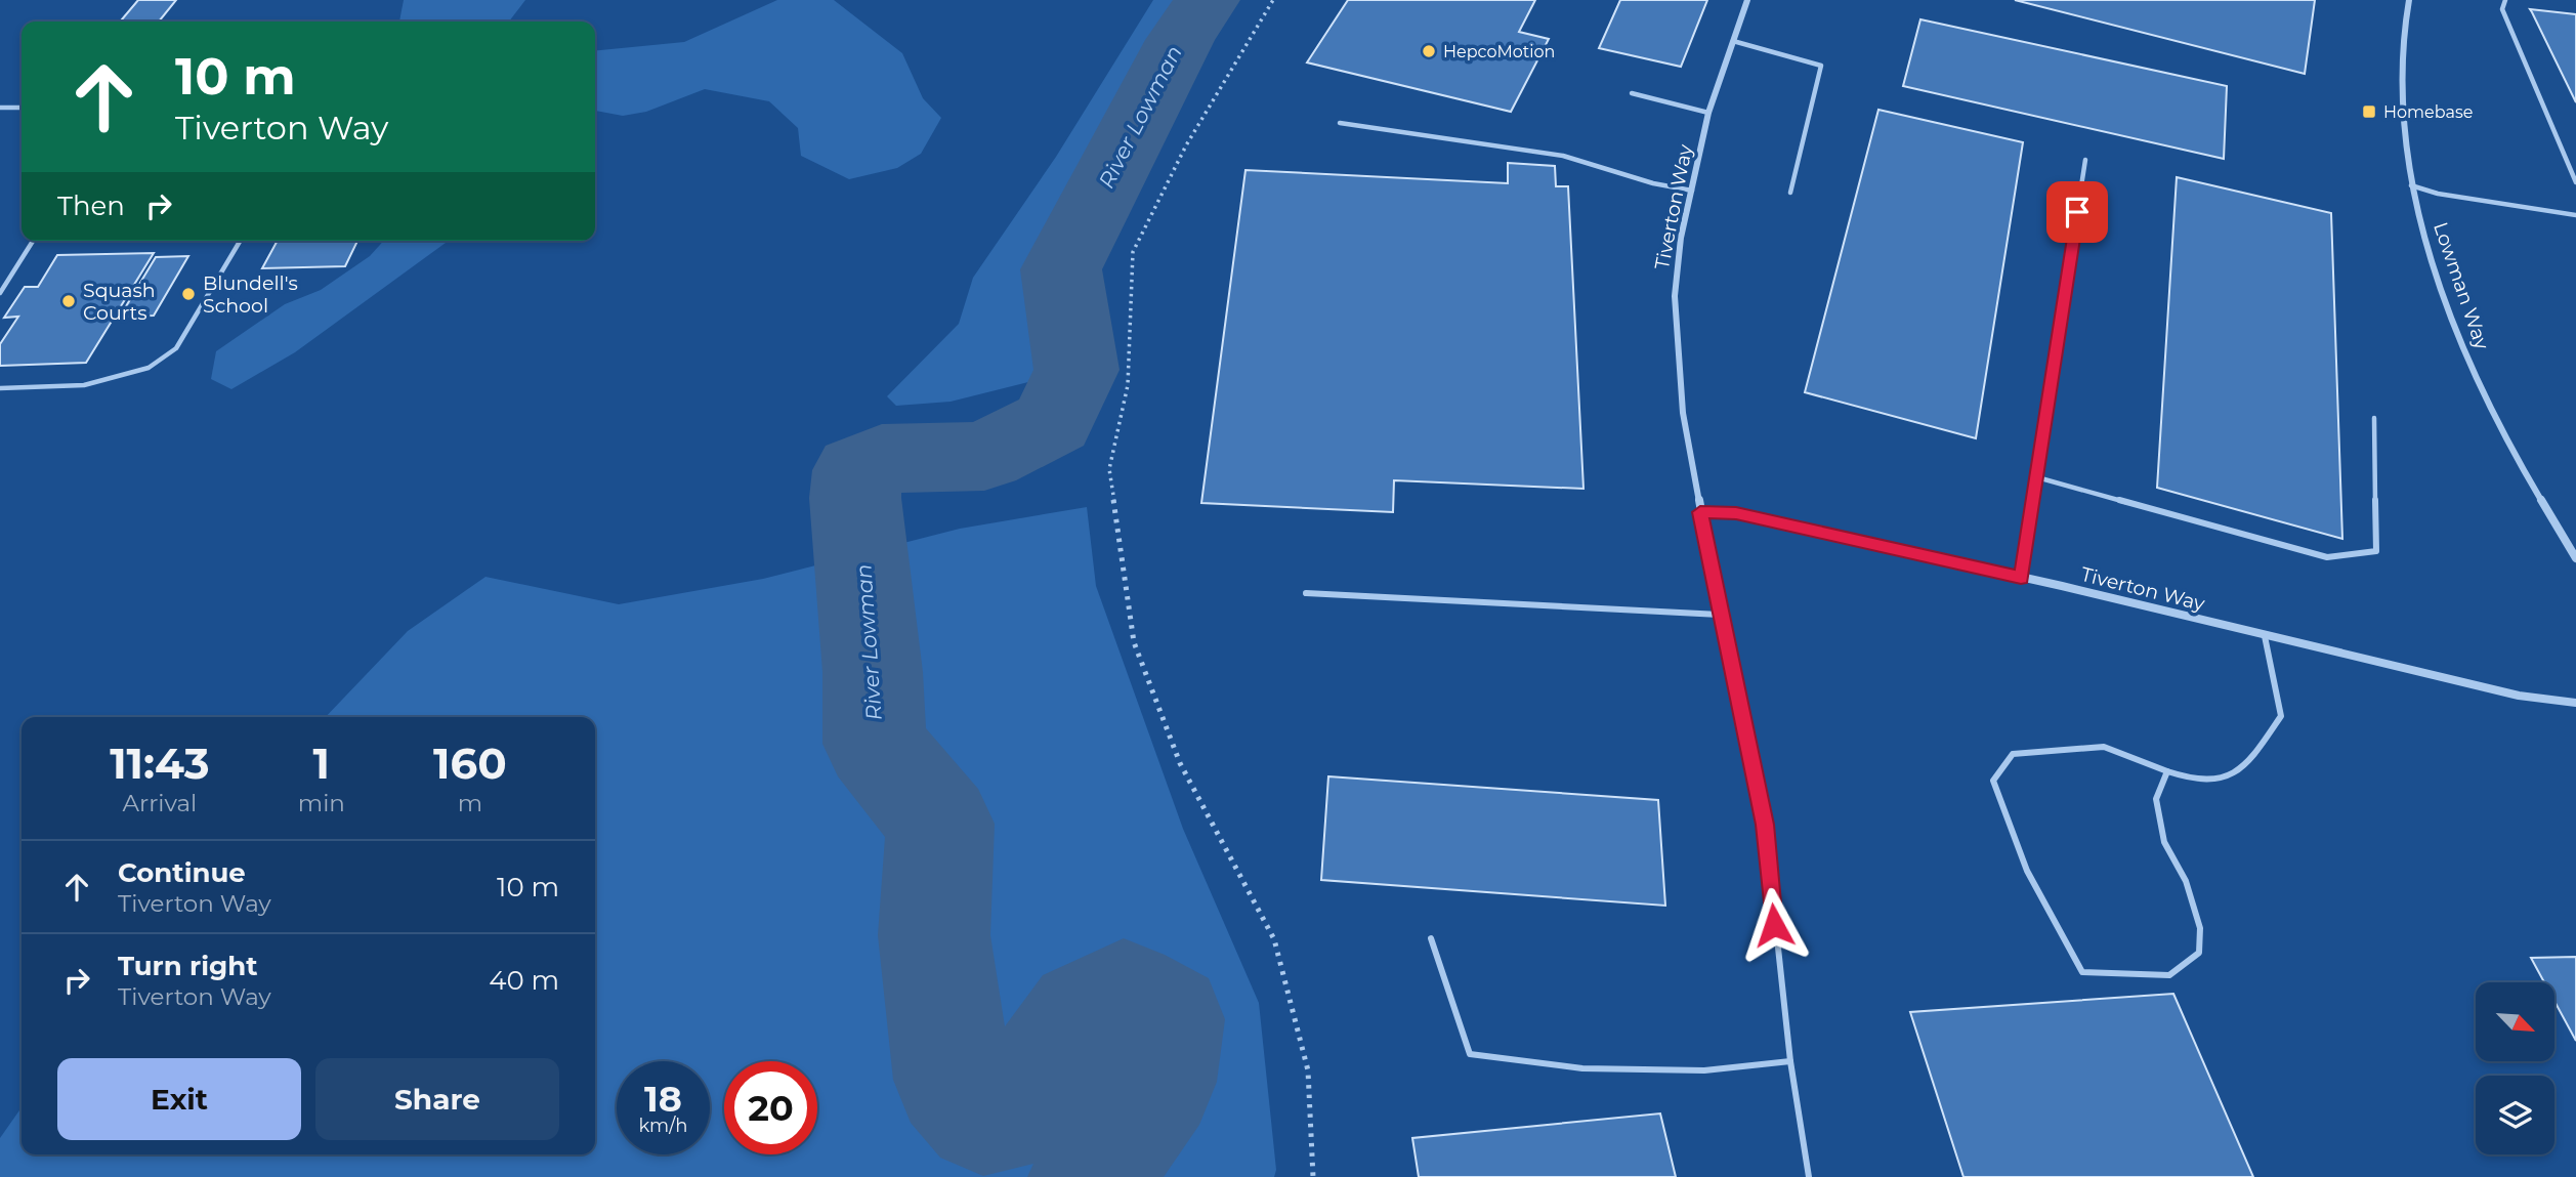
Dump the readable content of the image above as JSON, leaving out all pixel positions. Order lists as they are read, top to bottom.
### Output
{
  "streets": {
    "street": ["Tiverton Way", "Lowman Way"]
  },
  "water": ["River Lowman"],
  "places": {
    "other": ["HepcoMotion", "Blundell's School", "Squash Courts"],
    "transit": ["Homebase"]
  },
  "north": "bottom right",
  "page": {
    "turn": ["10 m", "Tiverton Way"],
    "then": "Then",
    "eta": [
      "11:43",
      "Arrival",
      "1",
      "min",
      "160",
      "m"
    ],
    "list": [
      {
        "name": "Continue",
        "note": "Tiverton Way",
        "value": "10 m"
      },
      {
        "name": "Turn right",
        "note": "Tiverton Way",
        "value": "40 m"
      }
    ],
    "buttons": ["Exit", "Share"],
    "speed": "18 km/h",
    "limit": "20"
  }
}
